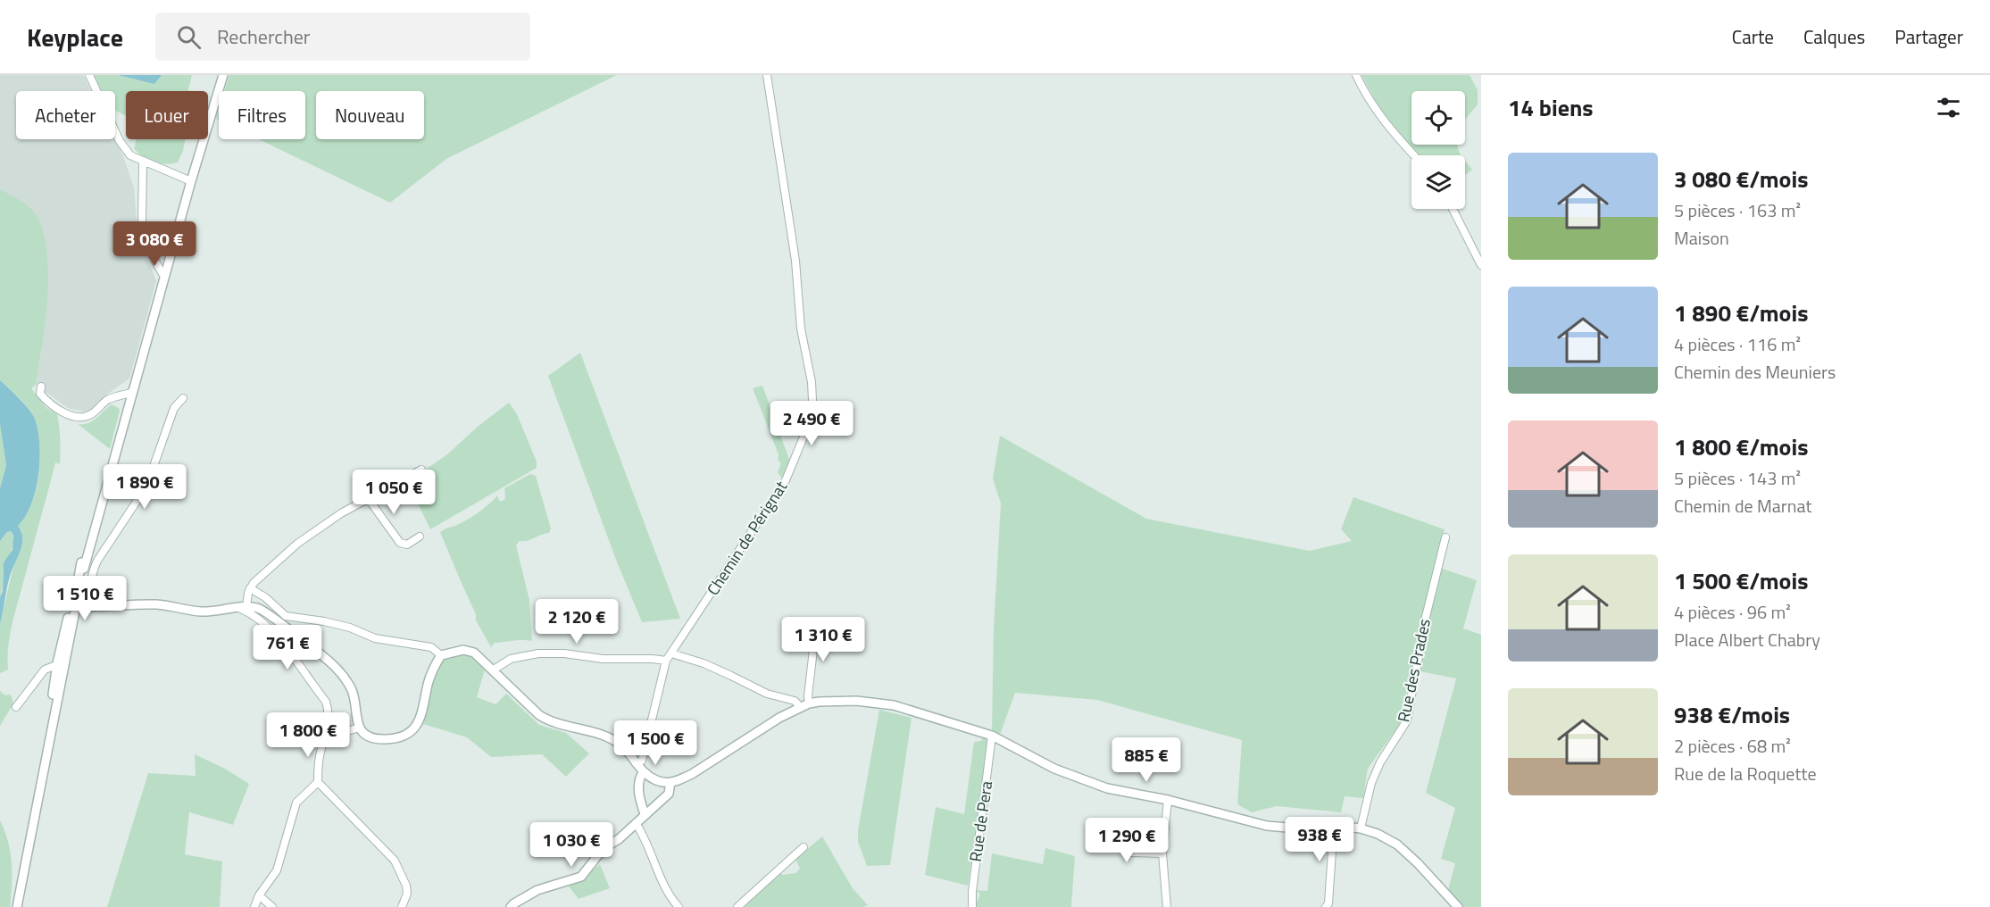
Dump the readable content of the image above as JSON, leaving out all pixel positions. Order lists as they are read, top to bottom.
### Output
{
  "streets": {
    "street": ["Chemin de Pérignat", "Rue des Prades", "Rue de Pera"]
  },
  "page": {
    "header": "Keyplace",
    "search": "Rechercher",
    "nav": ["Carte", "Calques", "Partager"],
    "heading": "14 biens",
    "chip": [
      "Acheter",
      "Louer",
      "Filtres",
      "Nouveau"
    ],
    "list": [
      {
        "name": "3 080 €/mois",
        "note": "5 pièces · 163 m² · Maison"
      },
      {
        "name": "1 890 €/mois",
        "note": "4 pièces · 116 m² · Chemin des Meuniers"
      },
      {
        "name": "1 800 €/mois",
        "note": "5 pièces · 143 m² · Chemin de Marnat"
      },
      {
        "name": "1 500 €/mois",
        "note": "4 pièces · 96 m² · Place Albert Chabry"
      },
      {
        "name": "938 €/mois",
        "note": "2 pièces · 68 m² · Rue de la Roquette"
      }
    ],
    "price": [
      "3 080 €",
      "2 490 €",
      "1 890 €",
      "1 050 €",
      "1 510 €",
      "2 120 €",
      "1 310 €",
      "761 €",
      "1 800 €",
      "1 500 €",
      "885 €",
      "938 €",
      "1 290 €",
      "1 030 €"
    ]
  }
}
